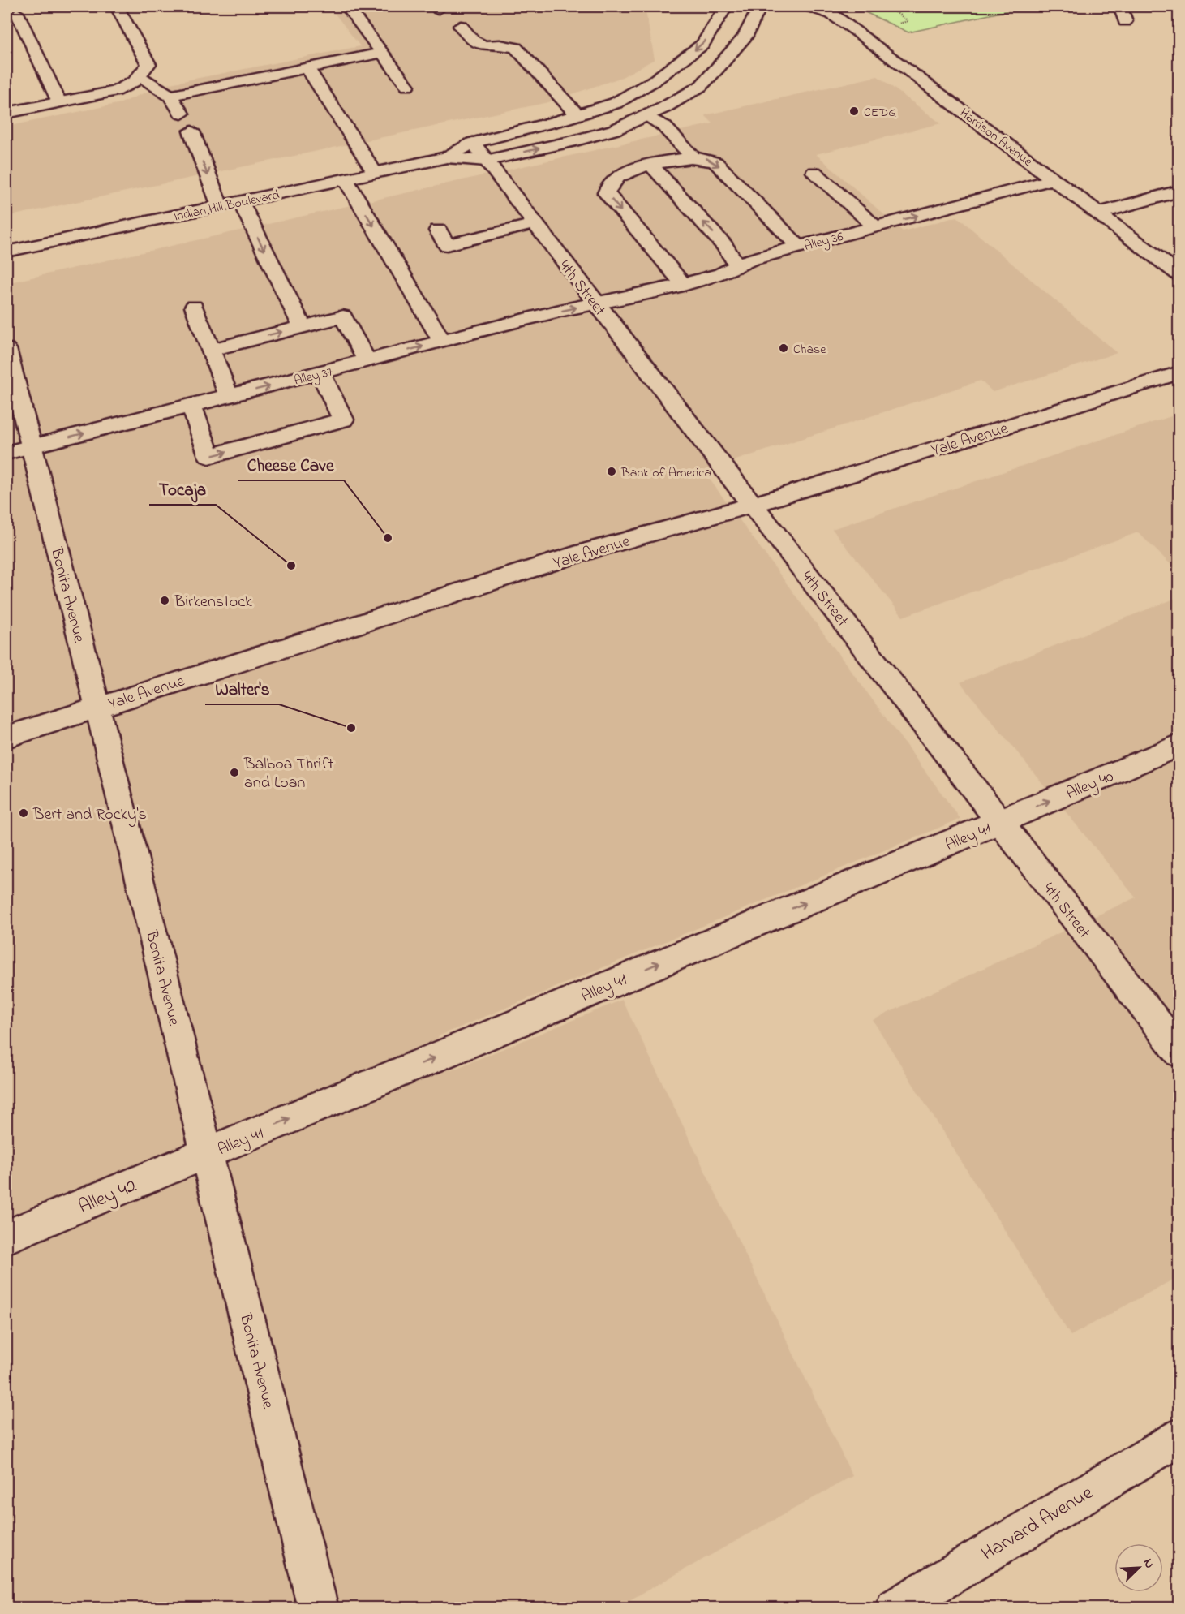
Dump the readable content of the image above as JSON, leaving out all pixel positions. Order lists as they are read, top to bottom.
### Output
{
  "streets": {
    "street": [
      "Harrison Avenue",
      "Indian Hill Boulevard",
      "Alley 36",
      "4th Street",
      "Alley 37",
      "Yale Avenue",
      "Bonita Avenue",
      "Alley 40",
      "Alley 41",
      "Alley 42",
      "Harvard Avenue"
    ]
  },
  "crossings": [
    ["Harrison Avenue", "Alley 36"],
    ["Indian Hill Boulevard", "4th Street"],
    ["Alley 36", "4th Street"],
    ["Alley 36", "Alley 37"],
    ["4th Street", "Alley 37"],
    ["4th Street", "Yale Avenue"],
    ["4th Street", "Alley 40"],
    ["4th Street", "Alley 41"],
    ["Alley 37", "Bonita Avenue"],
    ["Yale Avenue", "Bonita Avenue"],
    ["Bonita Avenue", "Alley 41"],
    ["Bonita Avenue", "Alley 42"],
    ["Alley 40", "Alley 41"],
    ["Alley 41", "Alley 42"]
  ],
  "one_way": [
    "Alley 36",
    "Alley 37",
    "Alley 40",
    "Alley 41"
  ],
  "places": [
    "CEDG",
    "Chase",
    "Bank of America",
    "Cheese Cave",
    "Tocaja",
    "Birkenstock",
    "Walter's",
    "Balboa Thrift and Loan",
    "Bert and Rocky's"
  ],
  "north": "top right"
}
